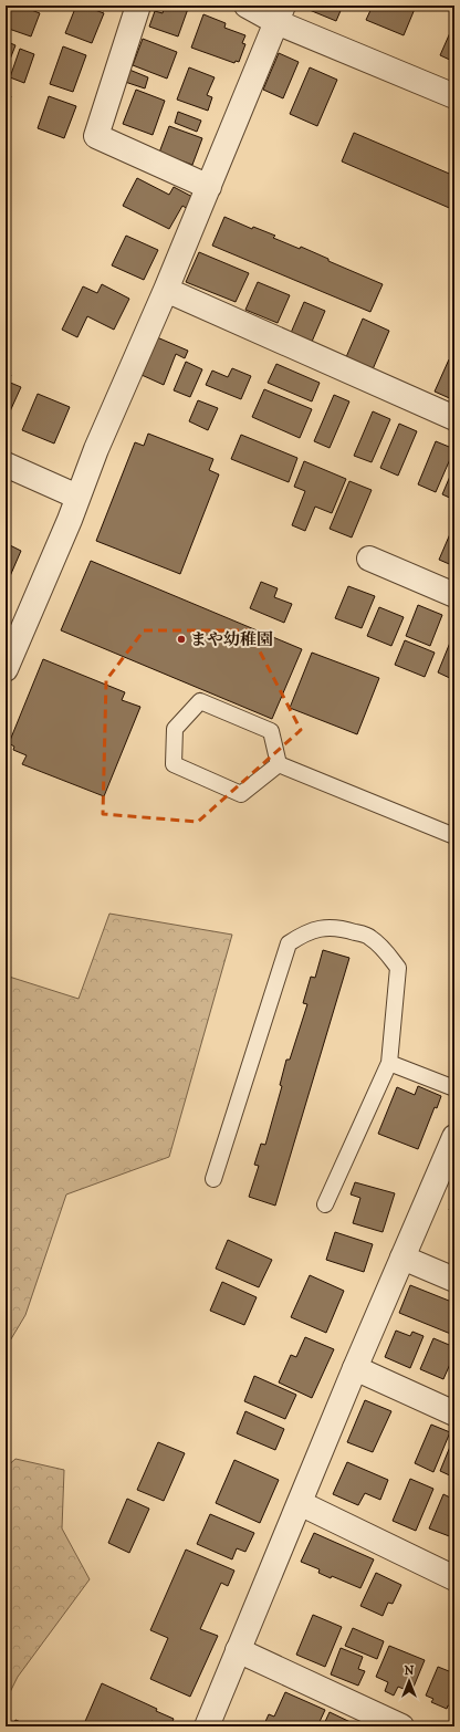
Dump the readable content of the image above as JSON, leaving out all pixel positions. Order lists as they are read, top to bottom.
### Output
{
  "places": ["まや幼稚園"],
  "north": "top"
}
